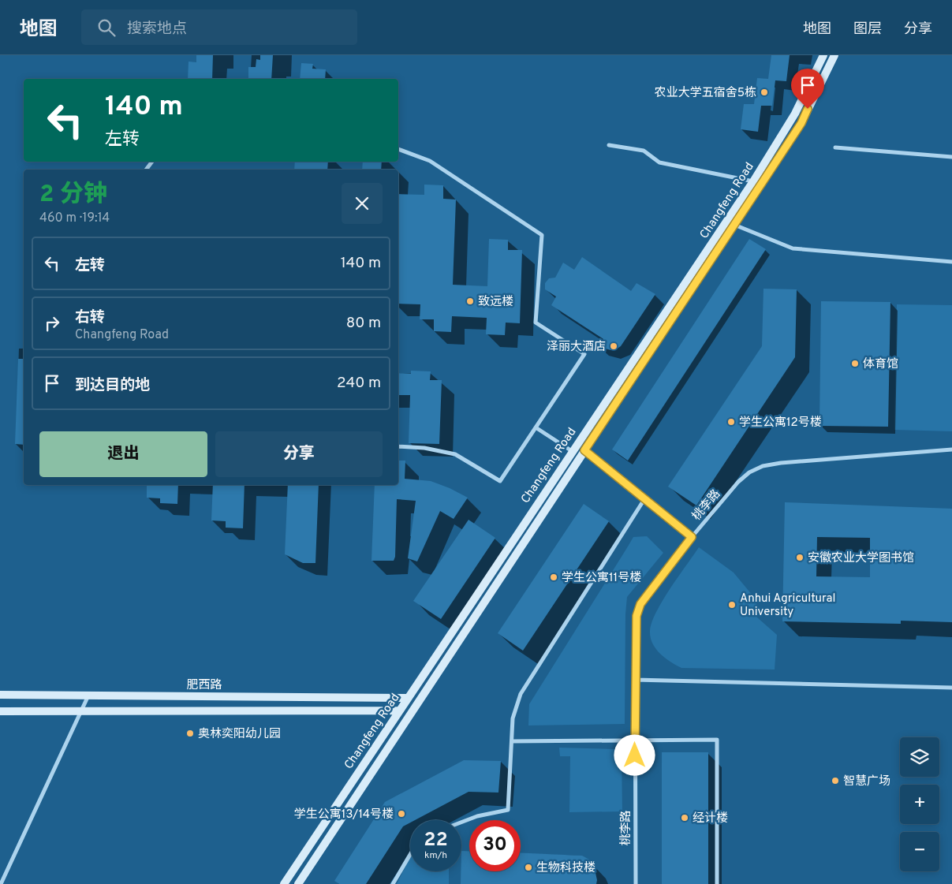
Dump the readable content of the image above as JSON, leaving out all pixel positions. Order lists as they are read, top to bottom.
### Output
{
  "streets": {
    "main road": ["Changfeng Road", "肥西路"],
    "street": ["桃李路"]
  },
  "crossings": [
    ["Changfeng Road", "肥西路"]
  ],
  "places": [
    "农业大学五宿舍5栋",
    "致远楼",
    "泽丽大酒店",
    "体育馆",
    "学生公寓12号楼",
    "安徽农业大学图书馆",
    "学生公寓11号楼",
    "Anhui Agricultural University",
    "奥林奕阳幼儿园",
    "智慧广场",
    "学生公寓13/14号楼",
    "经计楼",
    "生物科技楼"
  ],
  "page": {
    "header": "地图",
    "search": "搜索地点",
    "nav": ["地图", "图层", "分享"],
    "turn": ["140 m", "左转"],
    "heading": ["2 分钟", "460 m · 19:14"],
    "list": [
      {
        "name": "左转",
        "value": "140 m"
      },
      {
        "name": "右转",
        "note": "Changfeng Road",
        "value": "80 m"
      },
      {
        "name": "到达目的地",
        "value": "240 m"
      }
    ],
    "buttons": ["退出", "分享"],
    "map_buttons": ["+", "−"],
    "speed": "22 km/h",
    "limit": "30"
  }
}
